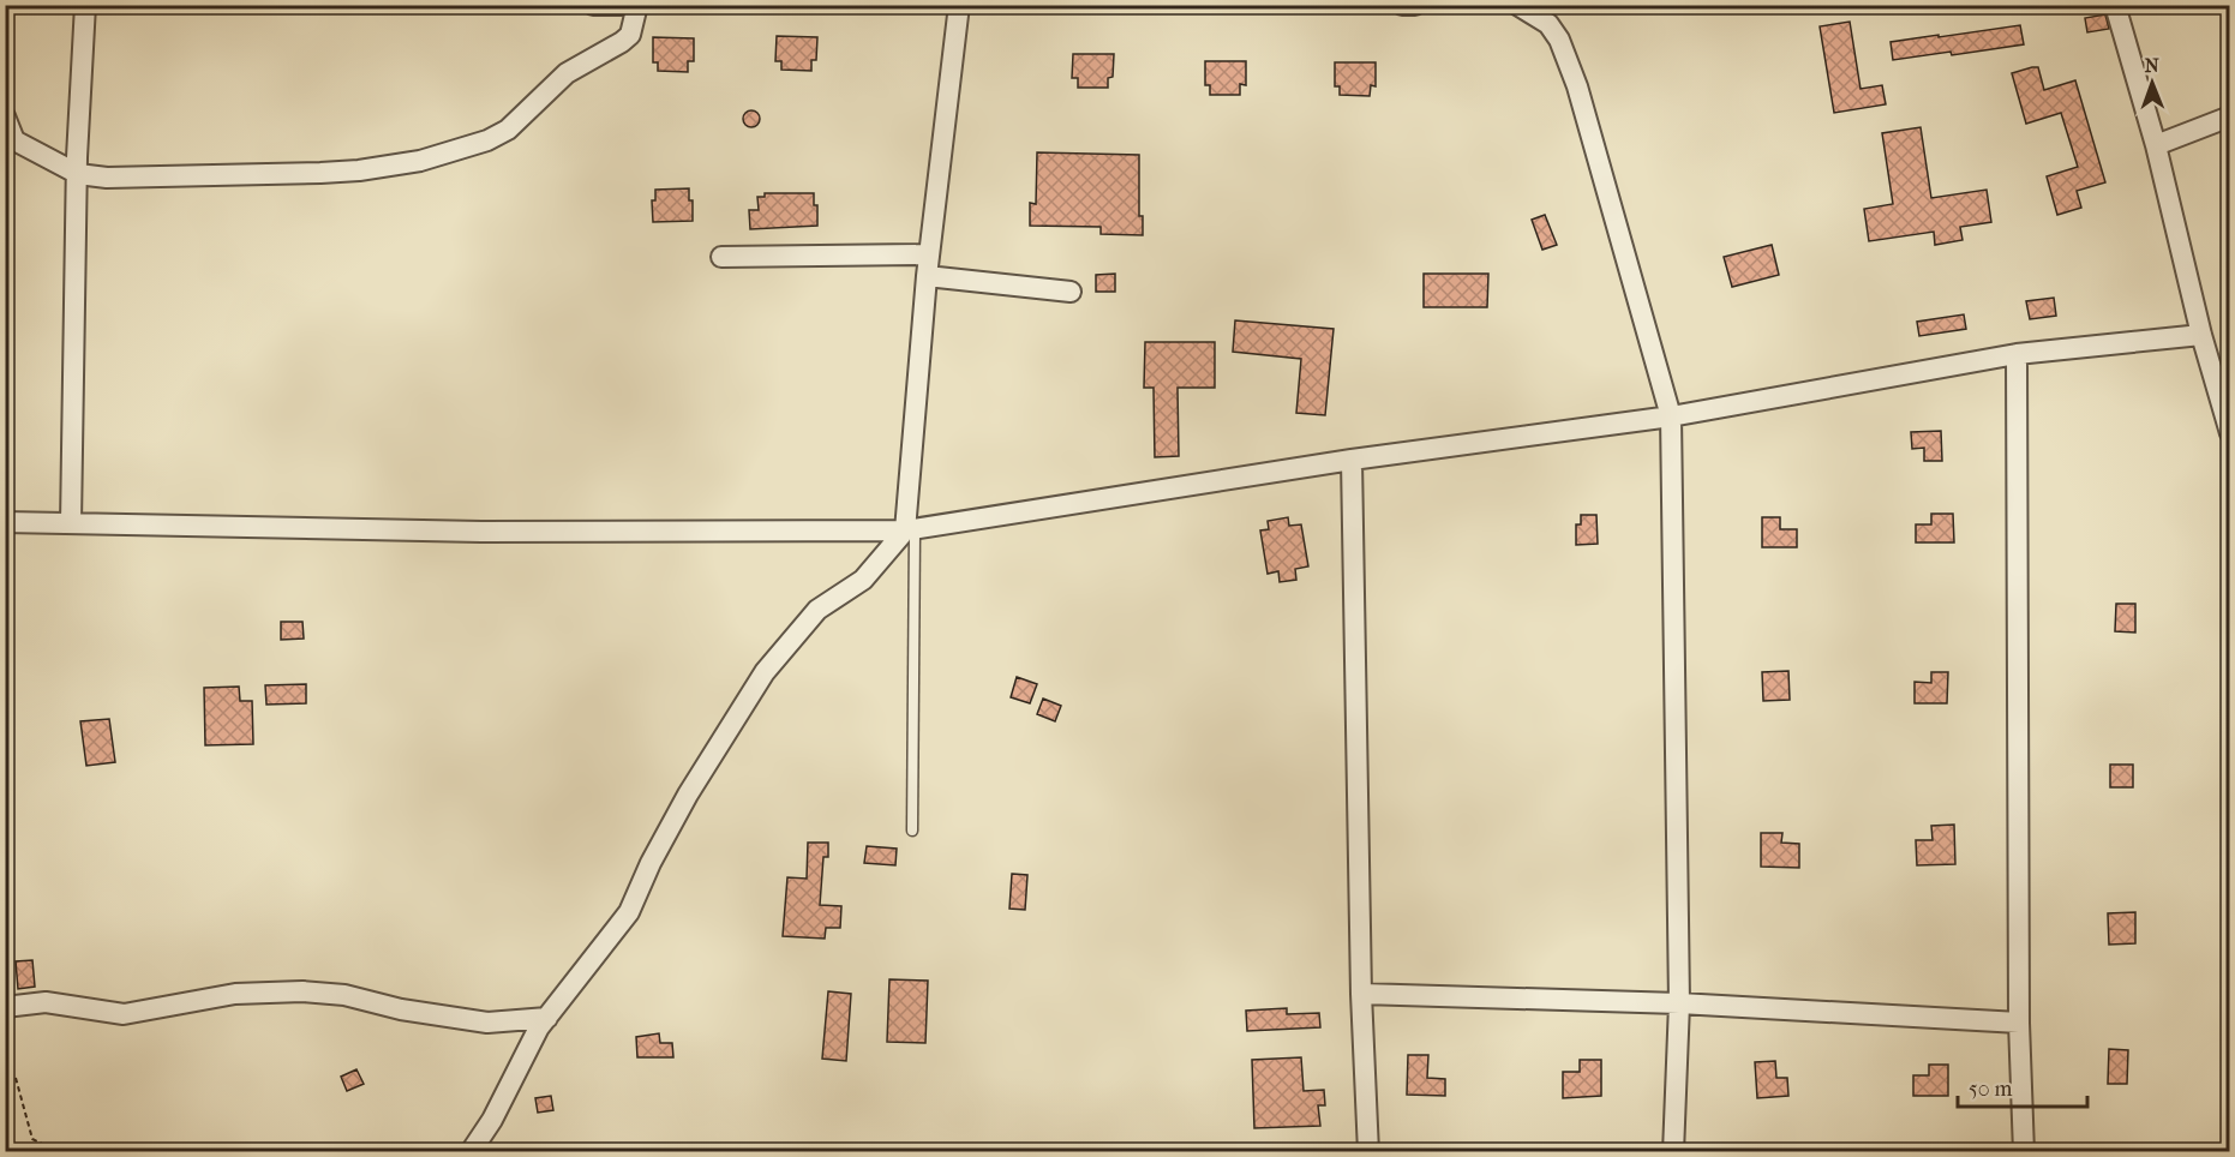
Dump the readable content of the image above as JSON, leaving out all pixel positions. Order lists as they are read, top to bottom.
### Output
{
  "scale_bar": "50 m",
  "north": "top"
}
